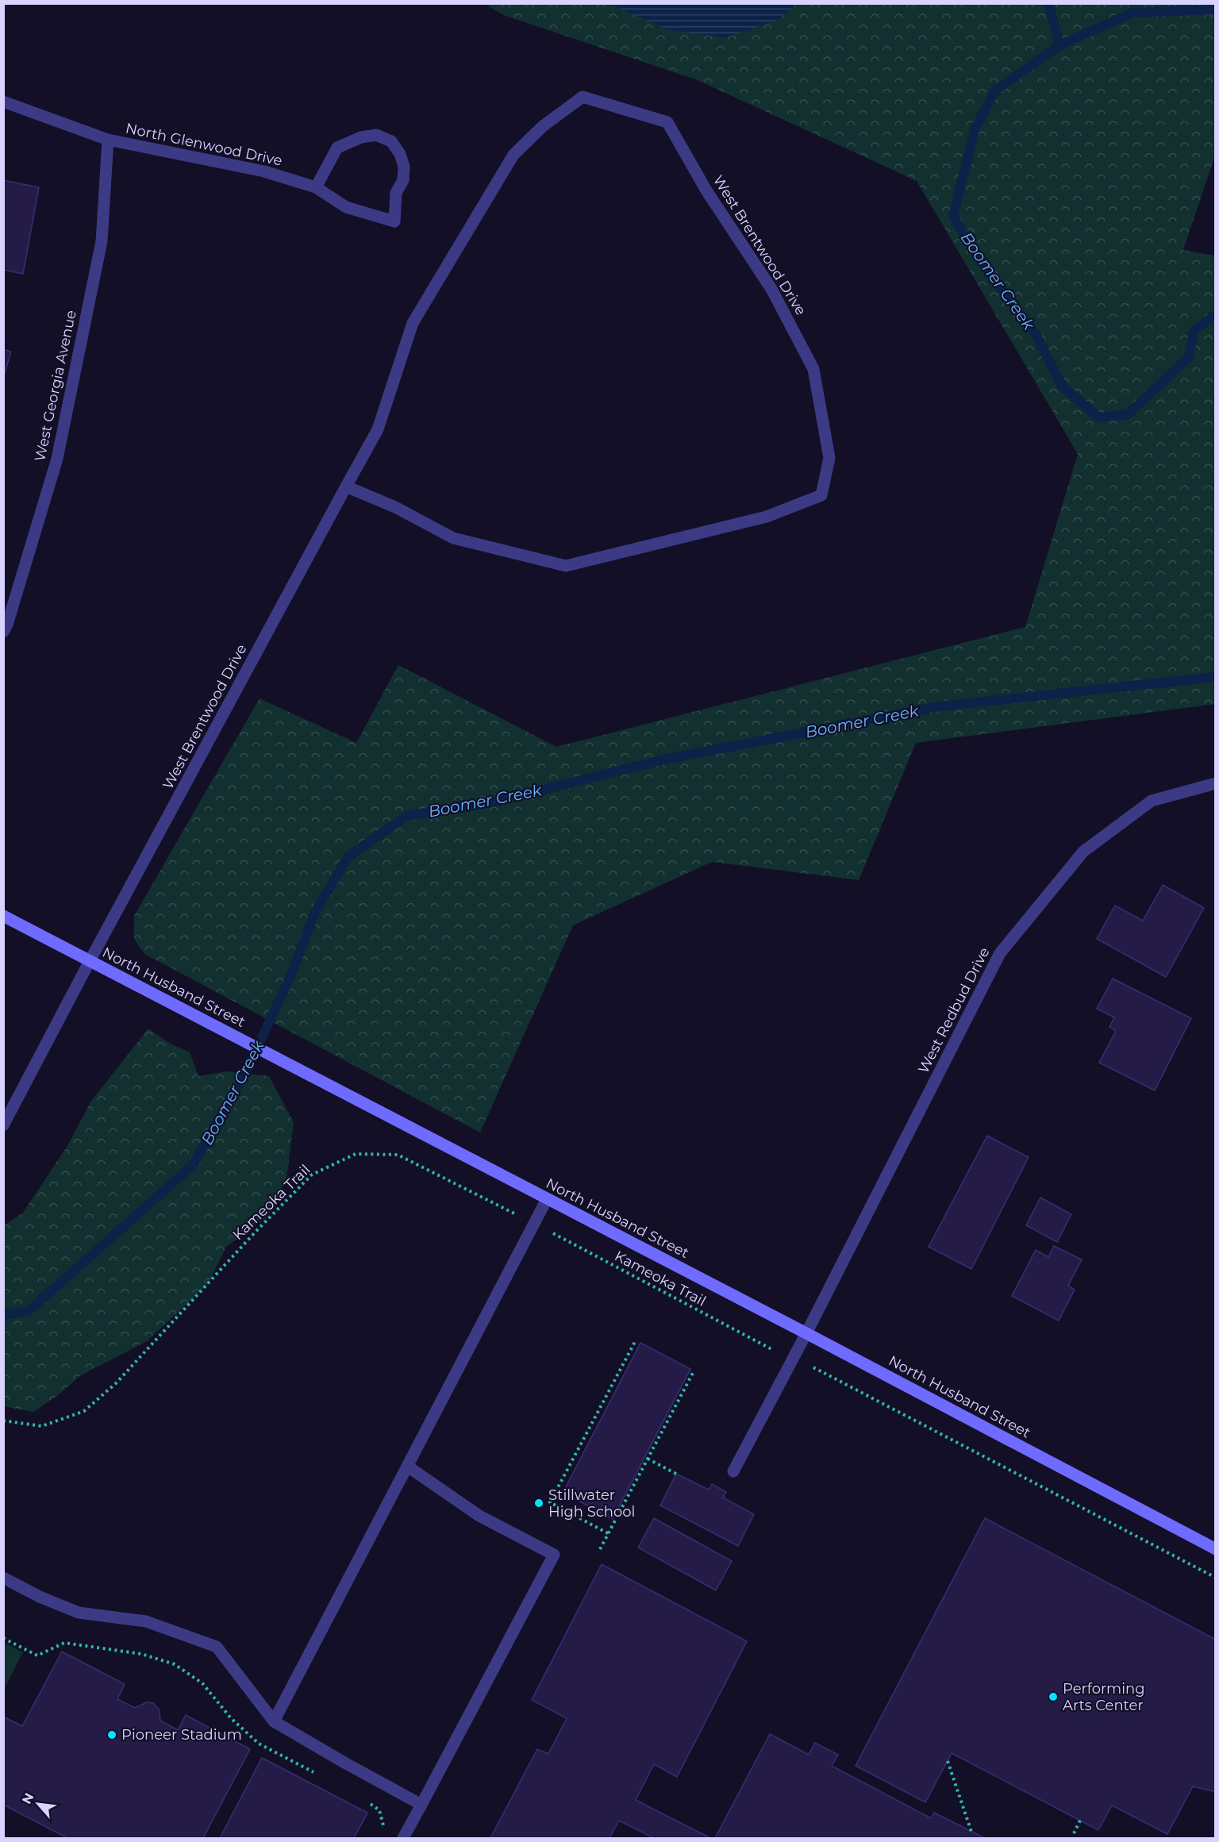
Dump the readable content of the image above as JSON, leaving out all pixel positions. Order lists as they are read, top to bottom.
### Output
{
  "streets": {
    "street": [
      "North Glenwood Drive",
      "West Brentwood Drive",
      "West Georgia Avenue",
      "North Husband Street",
      "West Redbud Drive"
    ],
    "path": ["Kameoka Trail"]
  },
  "crossings": [
    ["North Glenwood Drive", "West Georgia Avenue"],
    ["West Brentwood Drive", "North Husband Street"],
    ["North Husband Street", "West Redbud Drive"],
    ["West Redbud Drive", "Kameoka Trail"]
  ],
  "water": ["Boomer Creek"],
  "places": ["Stillwater High School", "Performing Arts Center", "Pioneer Stadium"],
  "north": "top left"
}
